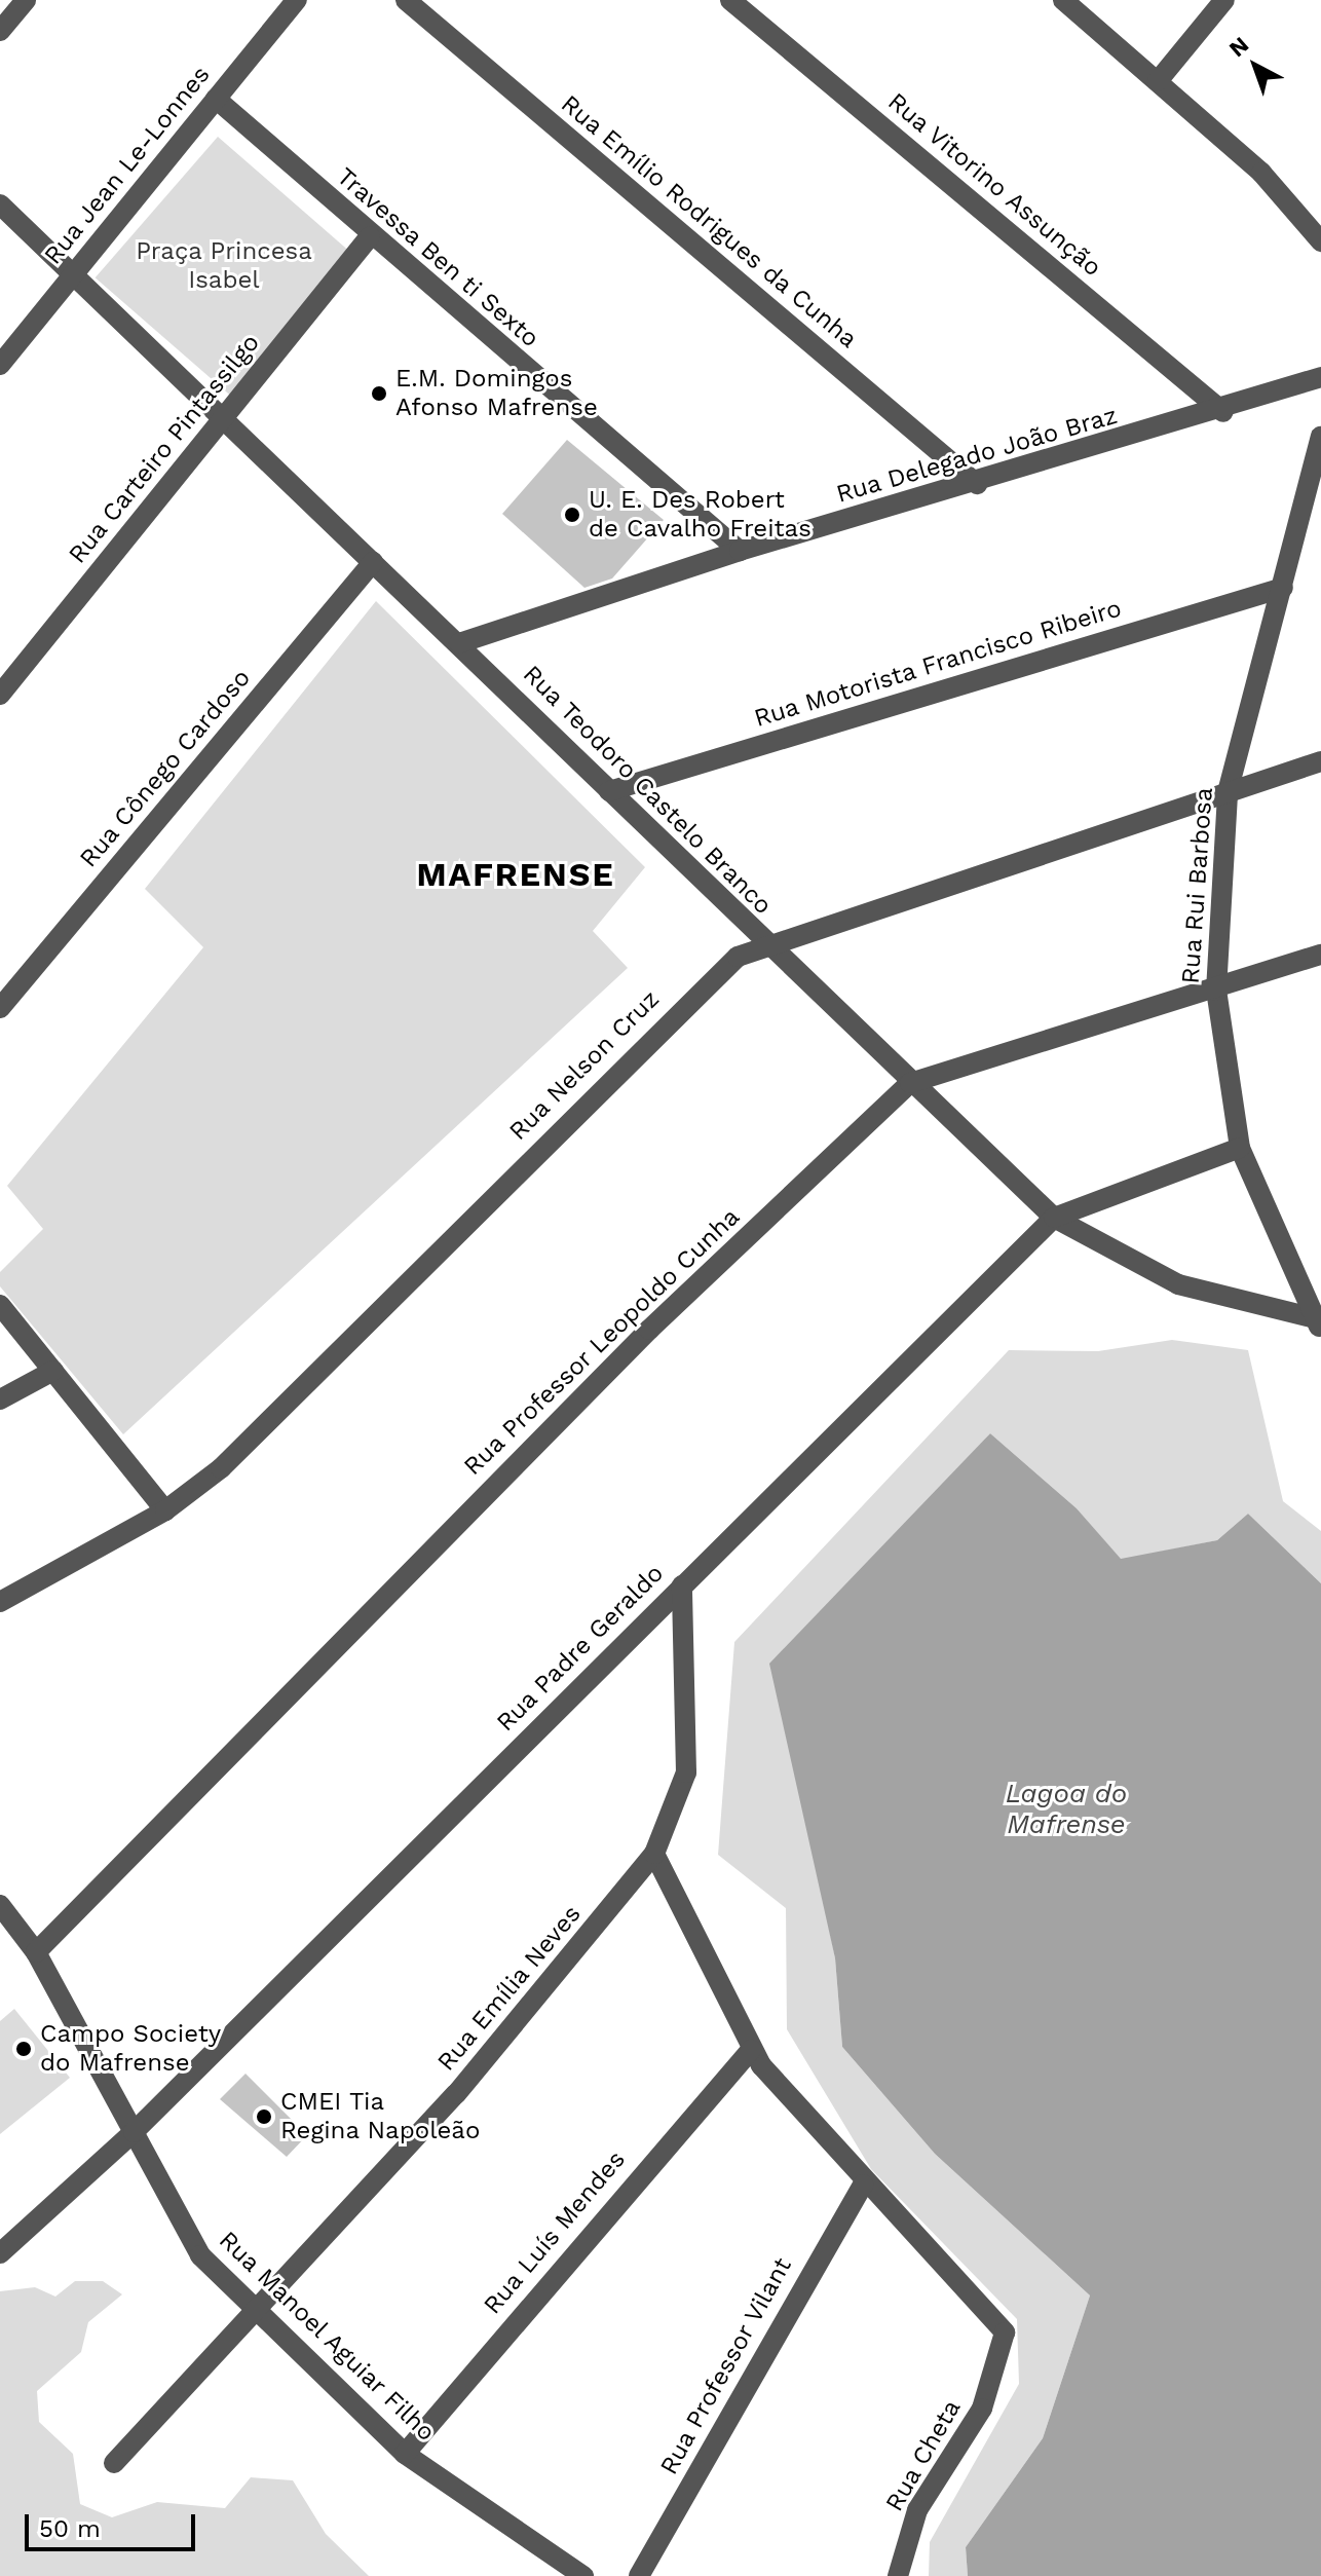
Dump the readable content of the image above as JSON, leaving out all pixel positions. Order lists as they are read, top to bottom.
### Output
{
  "streets": {
    "street": [
      "Rua Jean Le-Lonnes",
      "Rua Vitorino Assunção",
      "Rua Emílio Rodrigues da Cunha",
      "Travessa Ben ti Sexto",
      "Rua Carteiro Pintassilgo",
      "Rua Delegado João Braz",
      "Rua Motorista Francisco Ribeiro",
      "Rua Cônego Cardoso",
      "Rua Teodoro Castelo Branco",
      "Rua Rui Barbosa",
      "Rua Nelson Cruz",
      "Rua Professor Leopoldo Cunha",
      "Rua Padre Geraldo",
      "Rua Emília Neves",
      "Rua Luís Mendes",
      "Rua Manoel Aguiar Filho",
      "Rua Professor Vilant",
      "Rua Cheta"
    ]
  },
  "crossings": [
    ["Rua Jean Le-Lonnes", "Travessa Ben ti Sexto"],
    ["Rua Jean Le-Lonnes", "Rua Teodoro Castelo Branco"],
    ["Rua Vitorino Assunção", "Rua Delegado João Braz"],
    ["Rua Emílio Rodrigues da Cunha", "Rua Delegado João Braz"],
    ["Travessa Ben ti Sexto", "Rua Carteiro Pintassilgo"],
    ["Travessa Ben ti Sexto", "Rua Delegado João Braz"],
    ["Rua Carteiro Pintassilgo", "Rua Teodoro Castelo Branco"],
    ["Rua Delegado João Braz", "Rua Teodoro Castelo Branco"],
    ["Rua Motorista Francisco Ribeiro", "Rua Teodoro Castelo Branco"],
    ["Rua Motorista Francisco Ribeiro", "Rua Rui Barbosa"],
    ["Rua Cônego Cardoso", "Rua Teodoro Castelo Branco"],
    ["Rua Teodoro Castelo Branco", "Rua Rui Barbosa"],
    ["Rua Teodoro Castelo Branco", "Rua Nelson Cruz"],
    ["Rua Teodoro Castelo Branco", "Rua Professor Leopoldo Cunha"],
    ["Rua Teodoro Castelo Branco", "Rua Padre Geraldo"],
    ["Rua Rui Barbosa", "Rua Nelson Cruz"],
    ["Rua Rui Barbosa", "Rua Professor Leopoldo Cunha"],
    ["Rua Rui Barbosa", "Rua Padre Geraldo"],
    ["Rua Professor Leopoldo Cunha", "Rua Manoel Aguiar Filho"],
    ["Rua Padre Geraldo", "Rua Emília Neves"],
    ["Rua Padre Geraldo", "Rua Manoel Aguiar Filho"],
    ["Rua Emília Neves", "Rua Manoel Aguiar Filho"],
    ["Rua Emília Neves", "Rua Cheta"],
    ["Rua Luís Mendes", "Rua Manoel Aguiar Filho"],
    ["Rua Luís Mendes", "Rua Cheta"],
    ["Rua Professor Vilant", "Rua Cheta"]
  ],
  "districts": ["MAFRENSE"],
  "water": ["Lagoa do Mafrense"],
  "parks": ["Praça Princesa Isabel"],
  "places": [
    "E.M. Domingos Afonso Mafrense",
    "U. E. Des Robert de Cavalho Freitas",
    "Campo Society do Mafrense",
    "CMEI Tia Regina Napoleão"
  ],
  "scale_bar": "50 m",
  "north": "top left"
}
